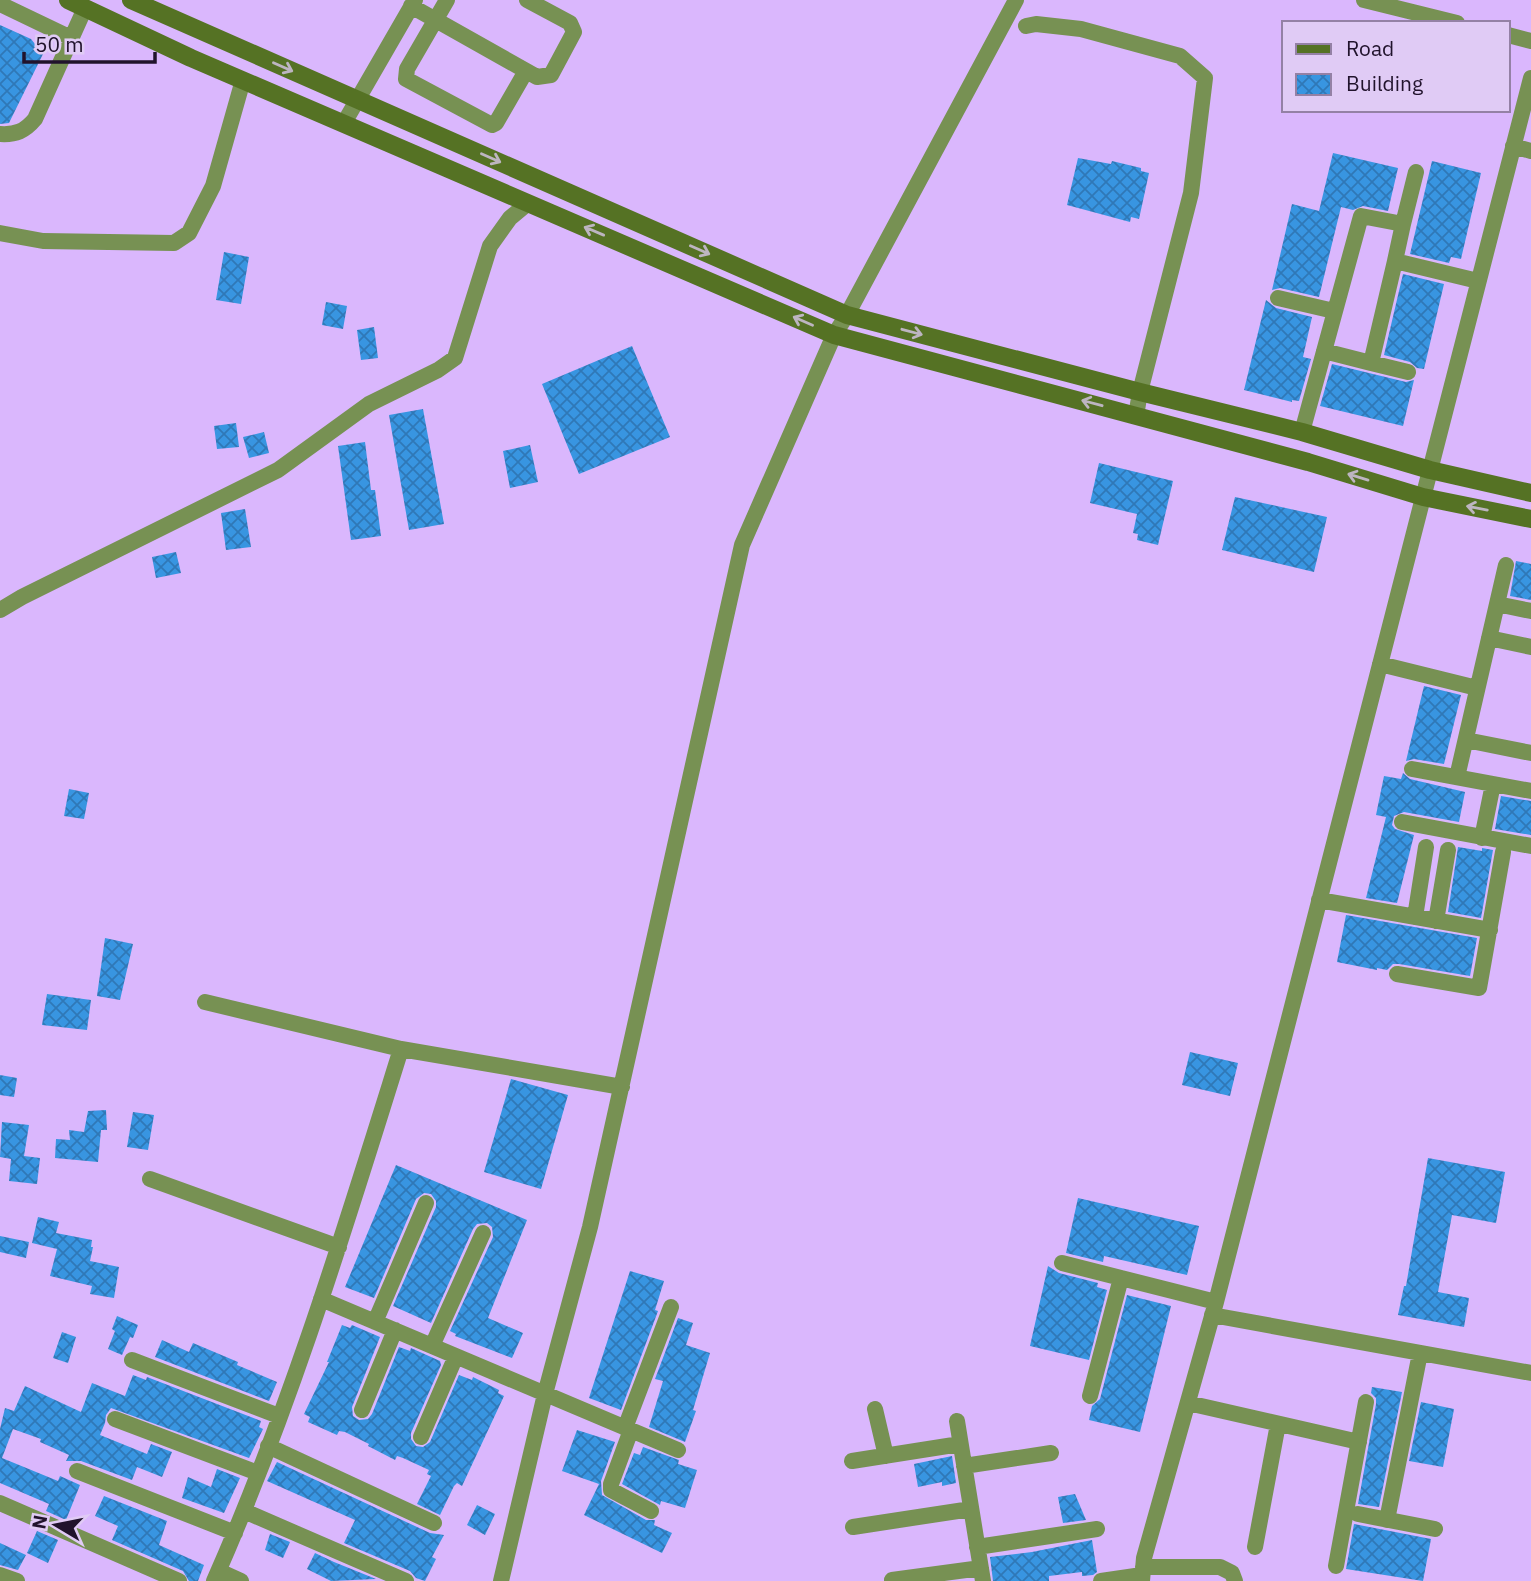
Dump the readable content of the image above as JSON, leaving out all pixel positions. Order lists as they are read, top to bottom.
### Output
{
  "legend": ["Road", "Building"],
  "scale_bar": "50 m",
  "north": "left"
}
